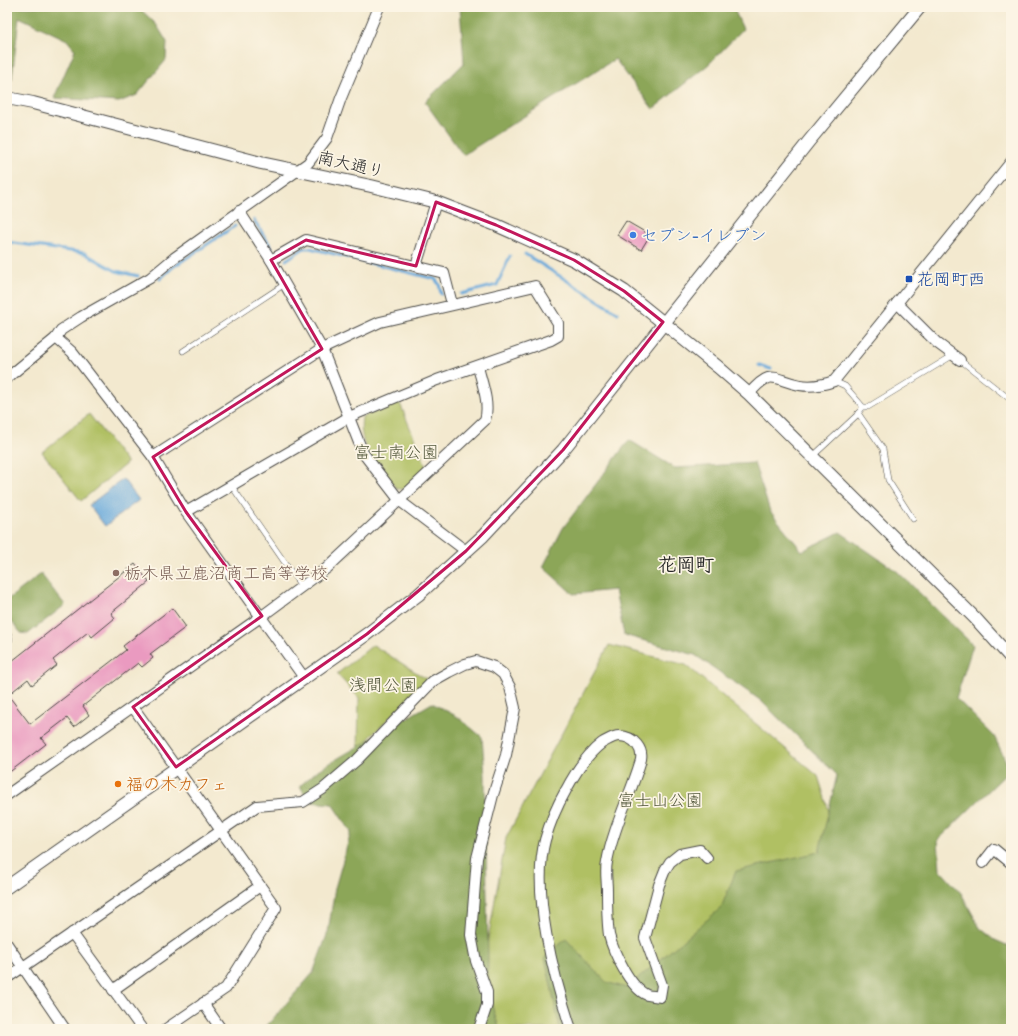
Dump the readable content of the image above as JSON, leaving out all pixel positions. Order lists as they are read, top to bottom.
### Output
{
  "streets": {
    "street": ["南大通り"]
  },
  "districts": ["花岡町"],
  "parks": ["富士南公園", "浅間公園", "富士山公園"],
  "places": {
    "other": ["セブン-イレブン", "栃木県立鹿沼商工高等学校", "福の木カフェ"],
    "transit": ["花岡町西"]
  }
}
